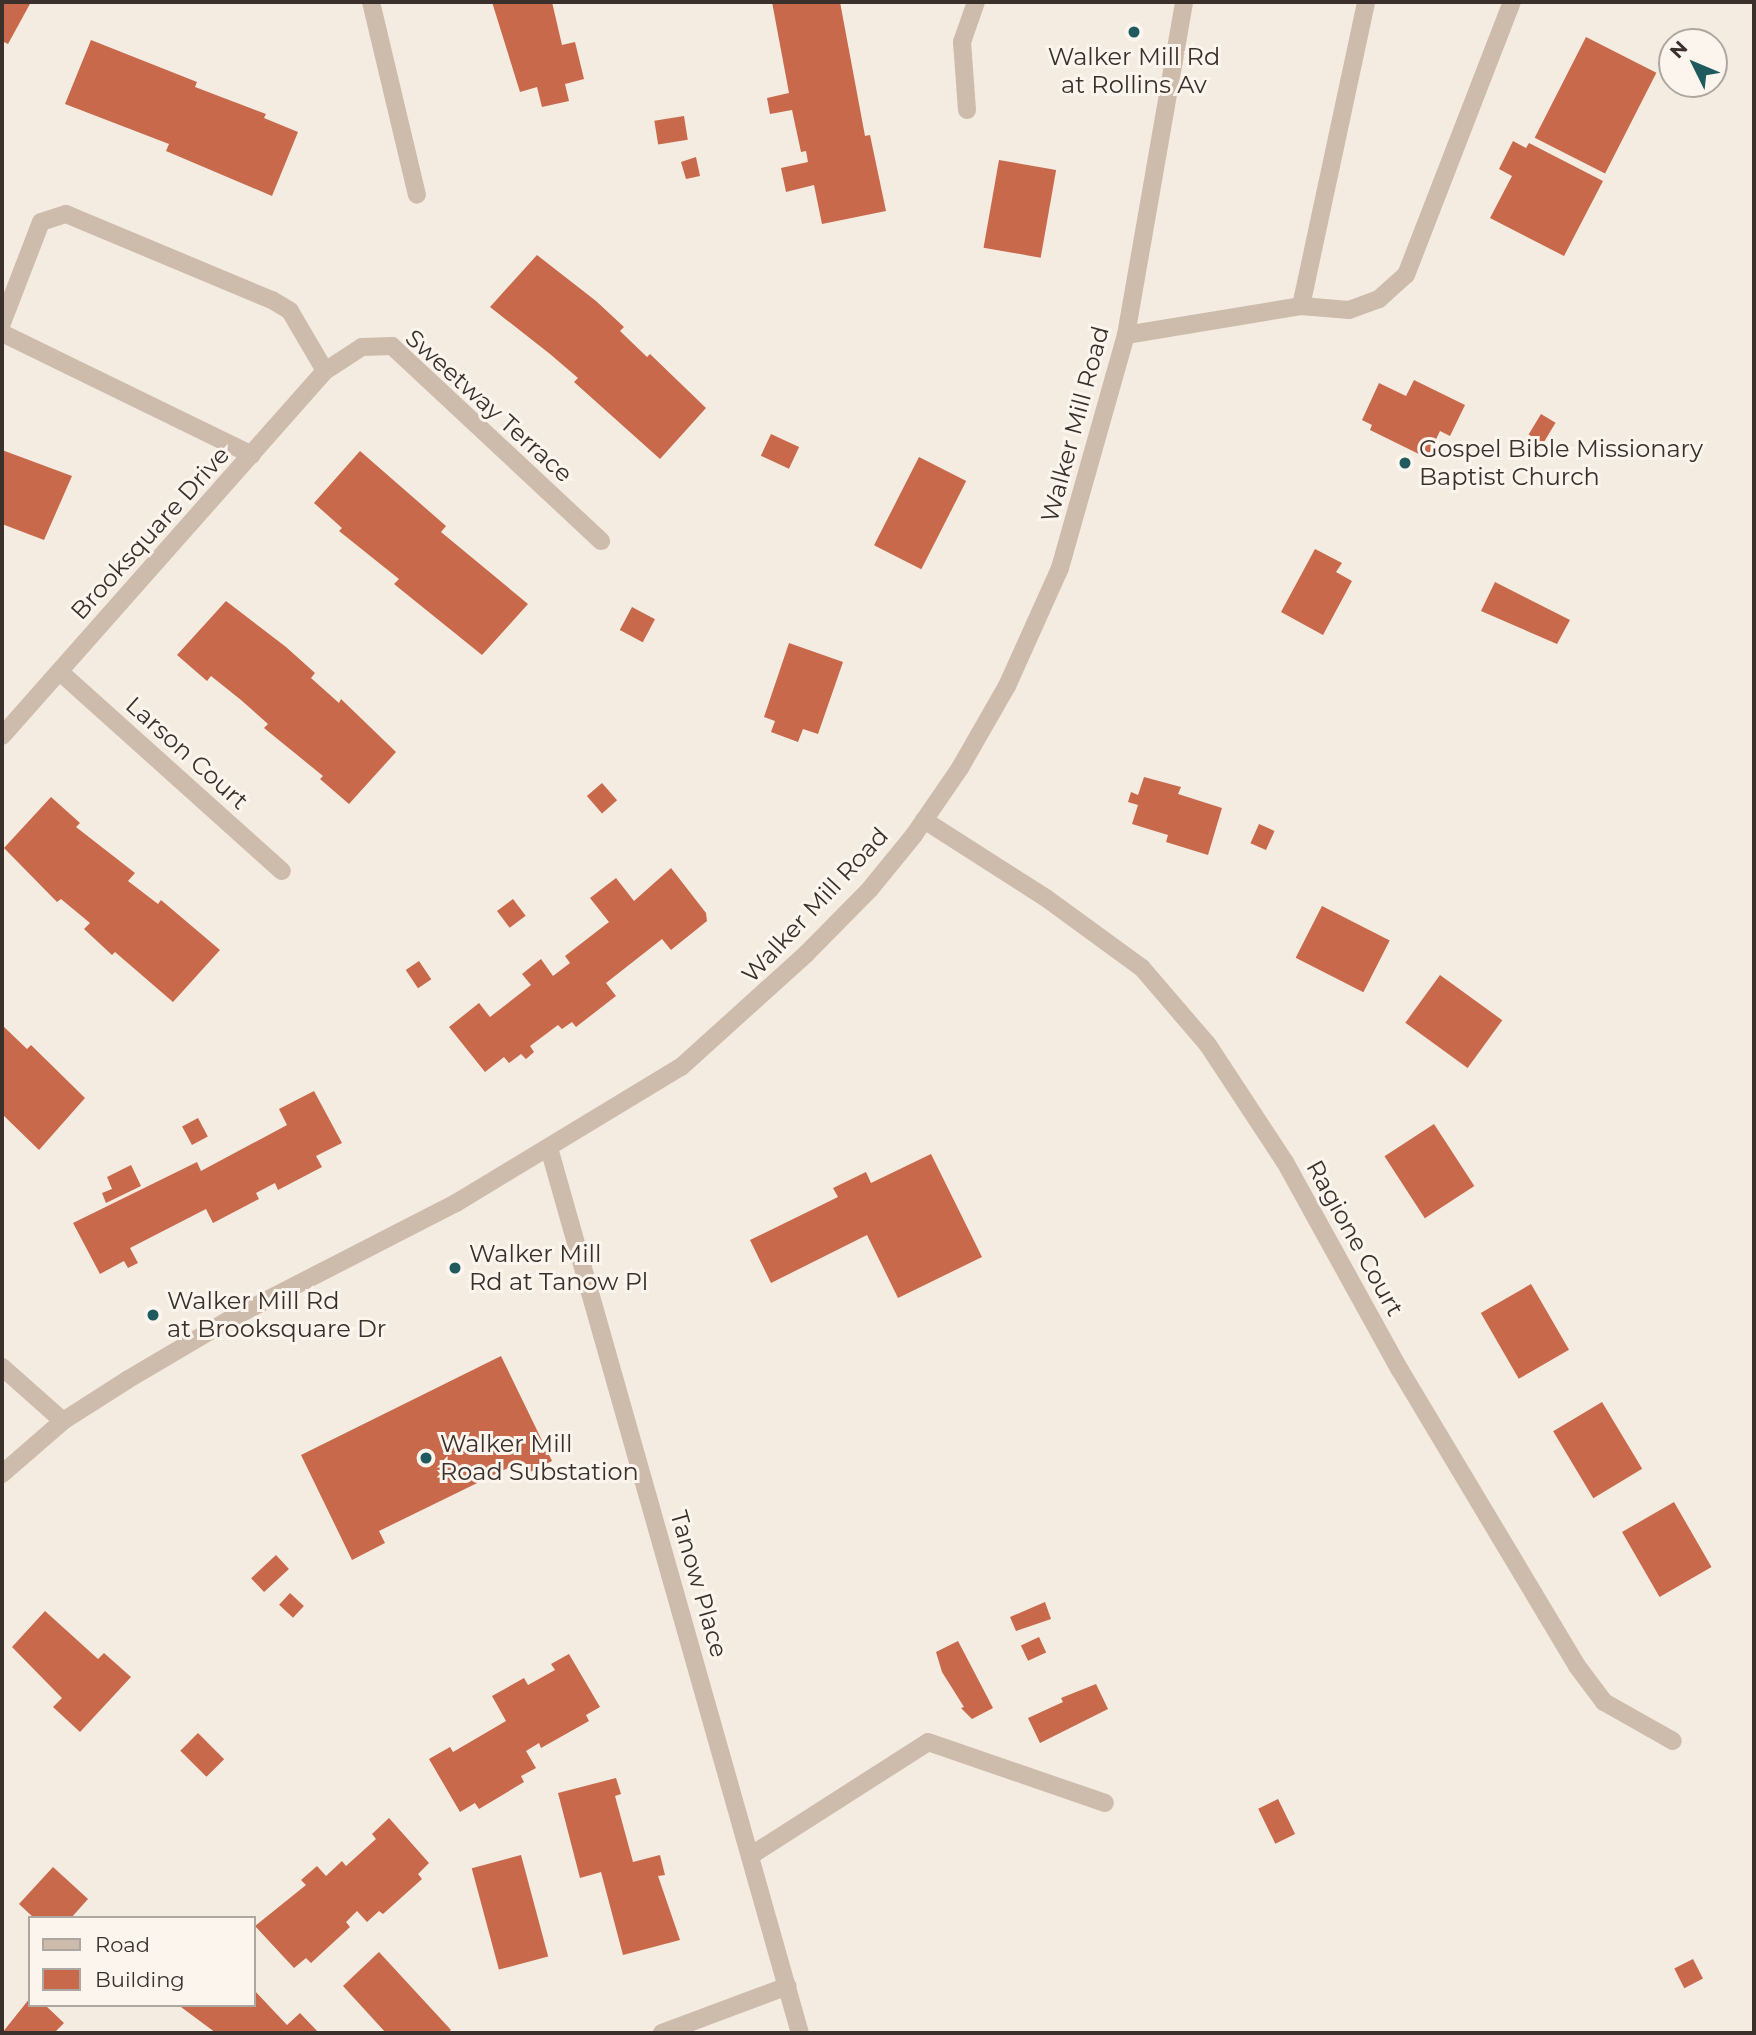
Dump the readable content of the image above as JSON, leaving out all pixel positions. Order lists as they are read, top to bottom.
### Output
{
  "streets": {
    "street": [
      "Sweetway Terrace",
      "Walker Mill Road",
      "Brooksquare Drive",
      "Larson Court",
      "Ragione Court",
      "Tanow Place"
    ]
  },
  "crossings": [
    ["Sweetway Terrace", "Brooksquare Drive"],
    ["Walker Mill Road", "Ragione Court"],
    ["Walker Mill Road", "Tanow Place"],
    ["Brooksquare Drive", "Larson Court"]
  ],
  "places": [
    "Walker Mill Rd at Rollins Av",
    "Gospel Bible Missionary Baptist Church",
    "Walker Mill Rd at Tanow Pl",
    "Walker Mill Rd at Brooksquare Dr",
    "Walker Mill Road Substation"
  ],
  "legend": ["Road", "Building"],
  "north": "top left"
}
